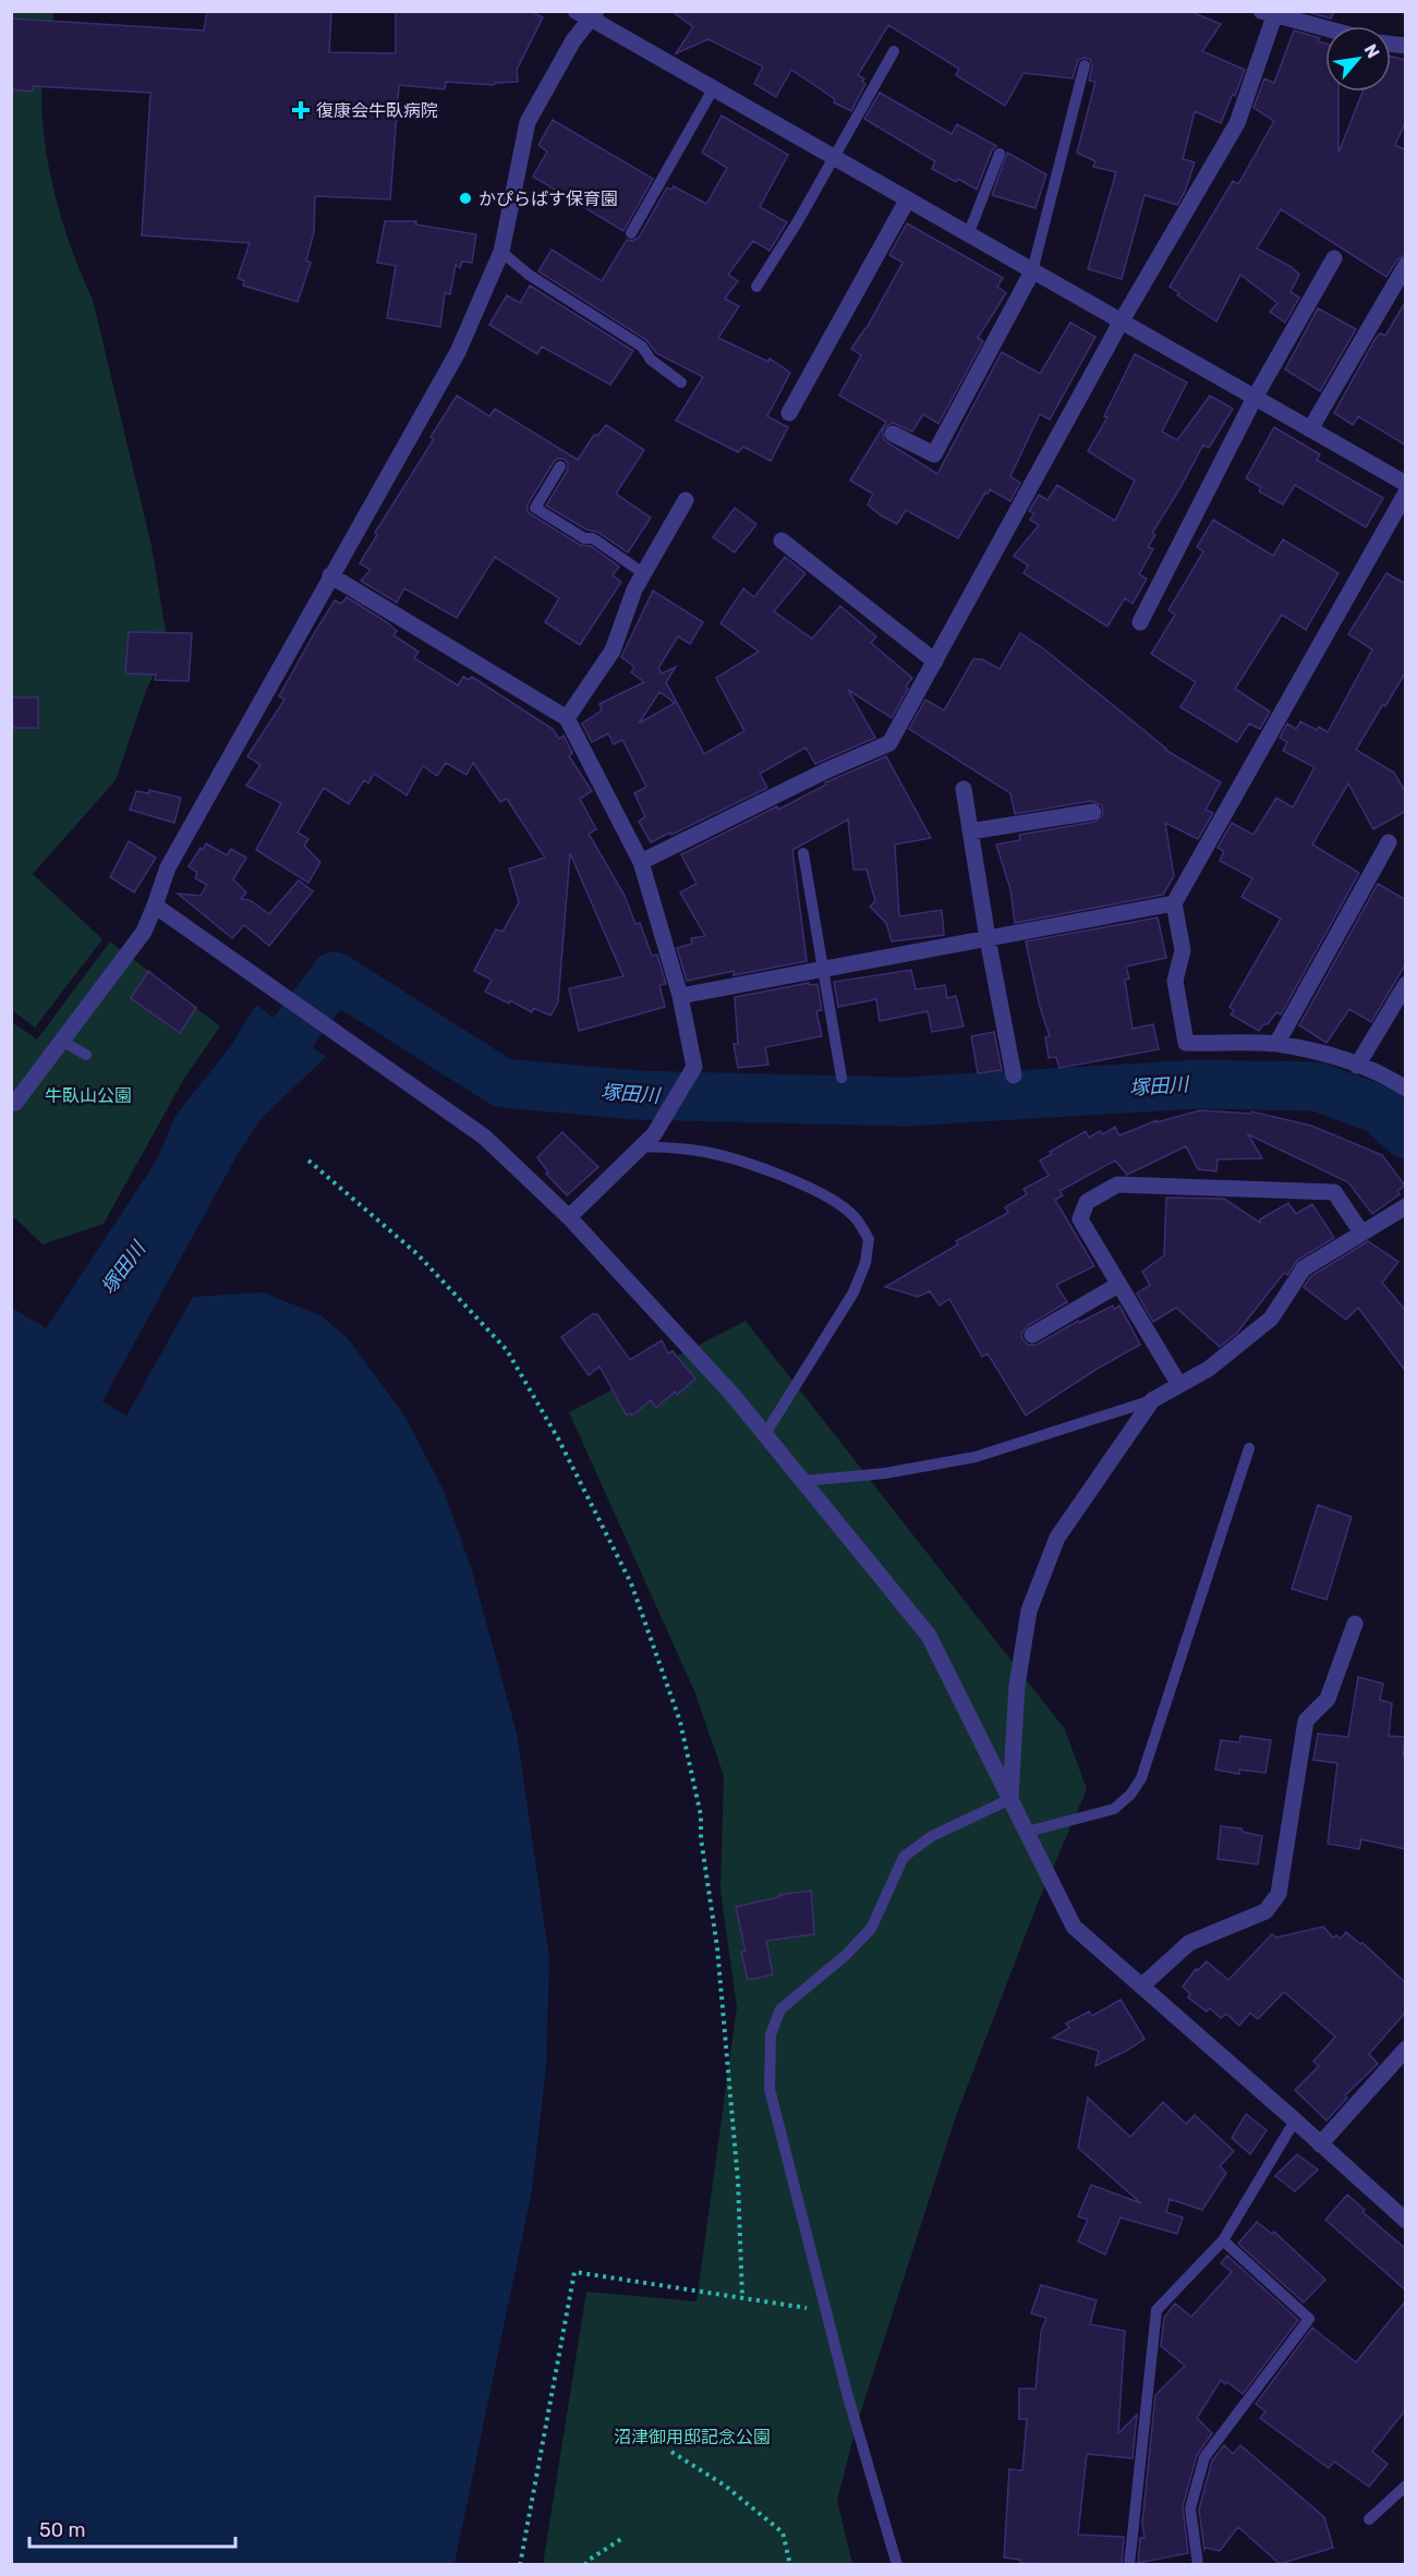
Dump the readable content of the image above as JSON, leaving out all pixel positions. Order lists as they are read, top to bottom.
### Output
{
  "water": ["塚田川"],
  "parks": ["牛臥山公園", "沼津御用邸記念公園"],
  "places": {
    "health": ["復康会牛臥病院"],
    "other": ["かぴらばす保育園"]
  },
  "scale_bar": "50 m",
  "north": "top right"
}
